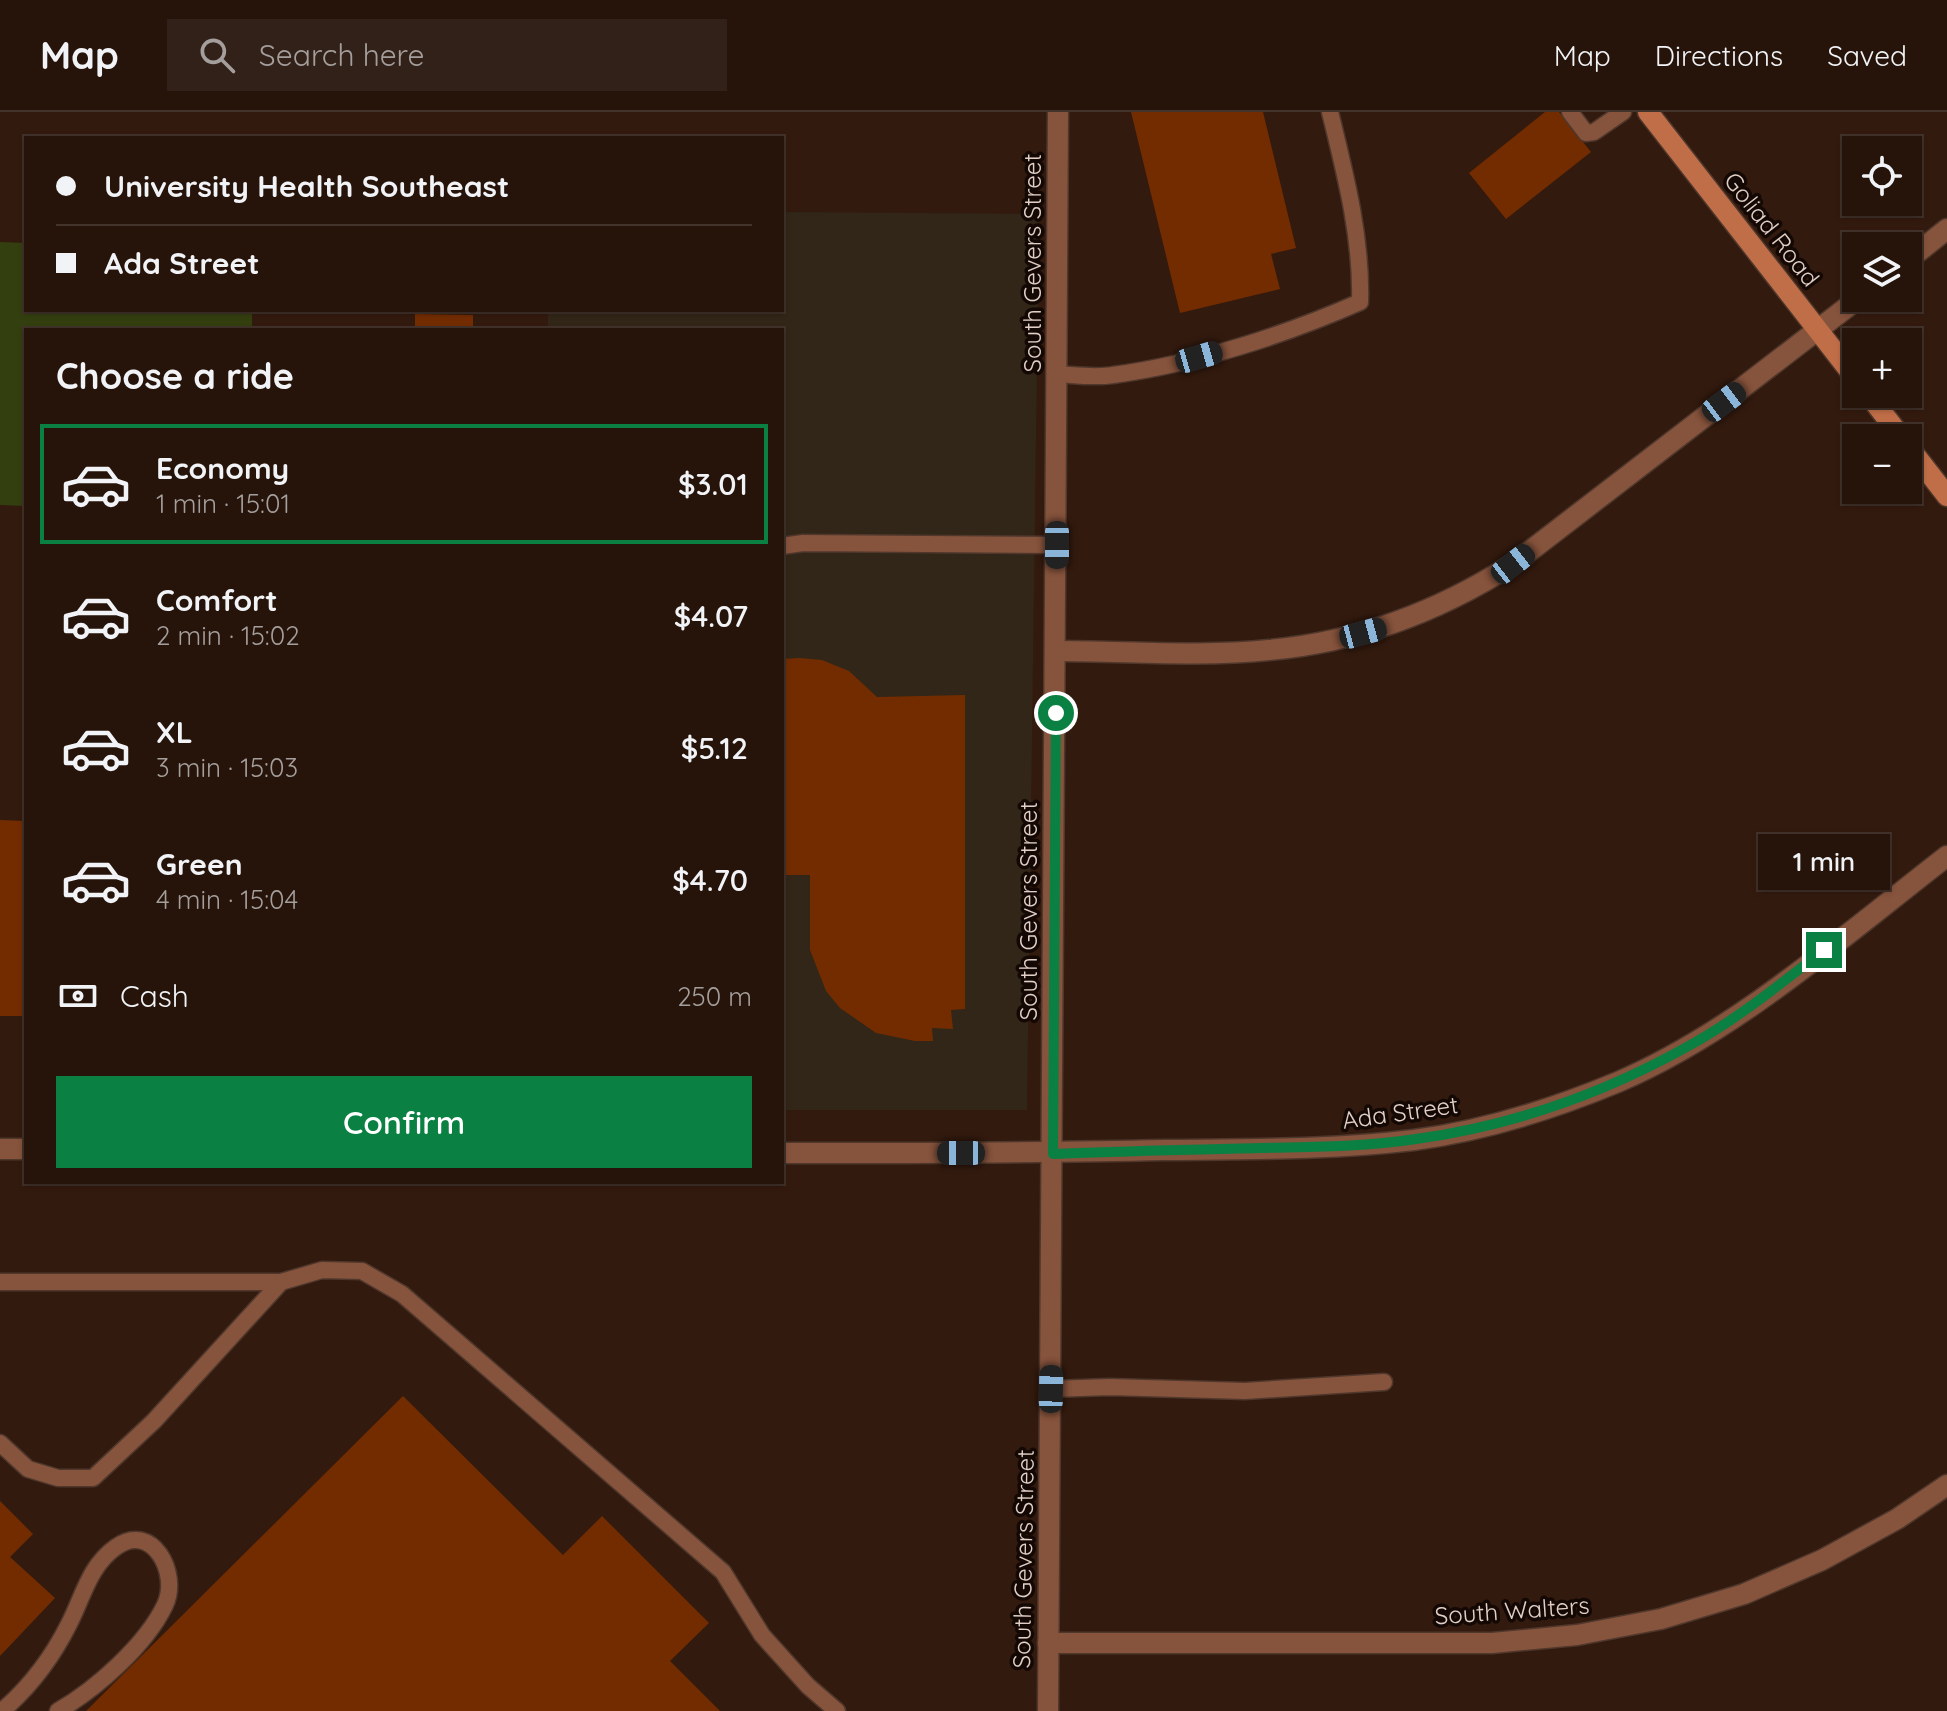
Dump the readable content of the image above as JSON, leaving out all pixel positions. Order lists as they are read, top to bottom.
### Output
{
  "streets": {
    "main road": ["Goliad Road"],
    "street": ["South Gevers Street", "Ada Street", "South Walters"]
  },
  "crossings": [
    ["South Gevers Street", "Ada Street"],
    ["South Gevers Street", "South Walters"]
  ],
  "page": {
    "header": "Map",
    "search": "Search here",
    "nav": ["Map", "Directions", "Saved"],
    "map_buttons": ["+", "−"],
    "banner": ["University Health Southeast", "Ada Street"],
    "heading": "Choose a ride",
    "list": [
      {
        "name": "Economy",
        "note": "1 min · 15:01",
        "value": "$3.01"
      },
      {
        "name": "Comfort",
        "note": "2 min · 15:02",
        "value": "$4.07"
      },
      {
        "name": "XL",
        "note": "3 min · 15:03",
        "value": "$5.12"
      },
      {
        "name": "Green",
        "note": "4 min · 15:04",
        "value": "$4.70"
      }
    ],
    "bubble": "1 min",
    "pay": ["Cash", "250 m"],
    "buttons": "Confirm"
  }
}
